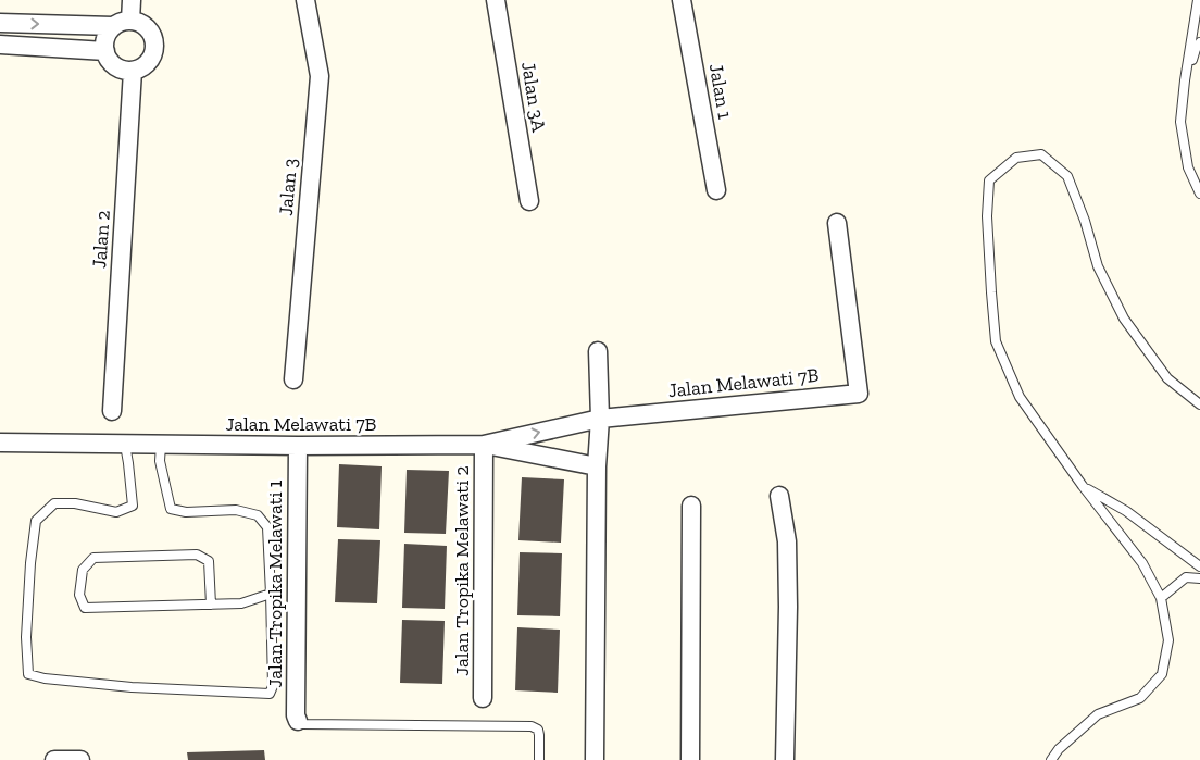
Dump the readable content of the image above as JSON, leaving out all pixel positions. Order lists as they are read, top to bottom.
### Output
{
  "streets": {
    "street": [
      "Jalan 1",
      "Jalan 3A",
      "Jalan 3",
      "Jalan 2",
      "Jalan Melawati 7B",
      "Jalan Tropika Melawati 2",
      "Jalan Tropika Melawati 1"
    ]
  },
  "crossings": [
    ["Jalan Melawati 7B", "Jalan Tropika Melawati 2"],
    ["Jalan Melawati 7B", "Jalan Tropika Melawati 1"]
  ]
}
